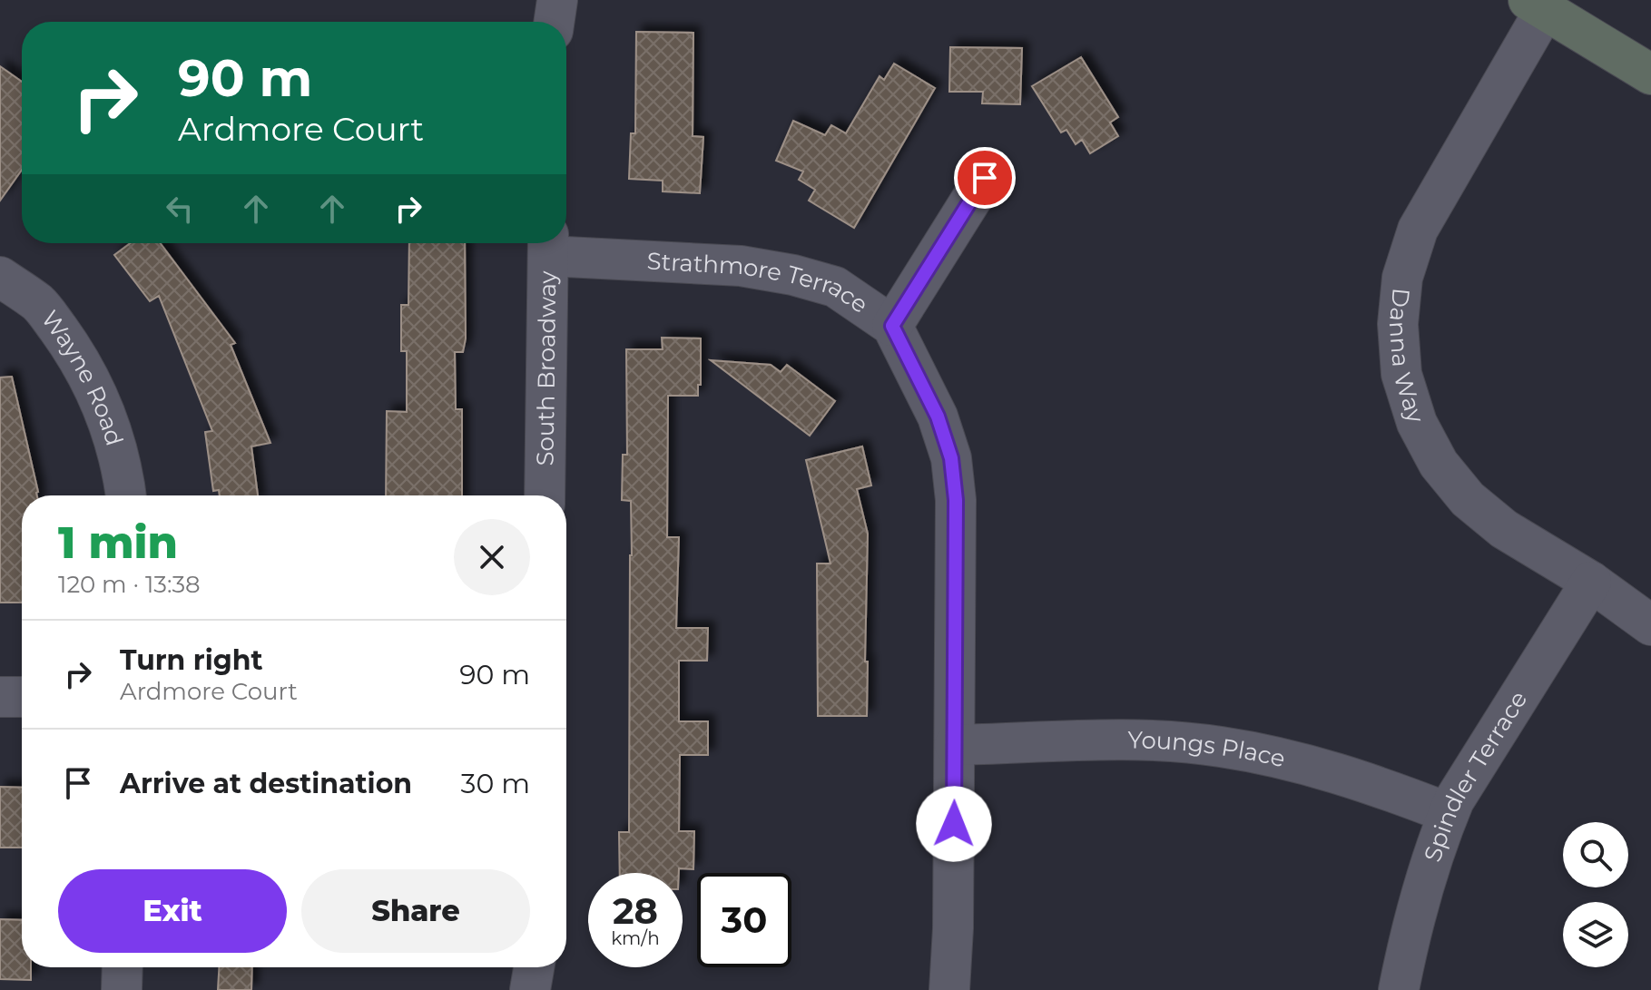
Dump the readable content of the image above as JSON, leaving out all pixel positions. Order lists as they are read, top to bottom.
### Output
{
  "streets": {
    "street": [
      "Strathmore Terrace",
      "Danna Way",
      "South Broadway",
      "Wayne Road",
      "Youngs Place",
      "Spindler Terrace"
    ]
  },
  "crossings": [
    ["Strathmore Terrace", "South Broadway"],
    ["Strathmore Terrace", "Youngs Place"],
    ["Danna Way", "Spindler Terrace"],
    ["Youngs Place", "Spindler Terrace"]
  ],
  "page": {
    "turn": ["90 m", "Ardmore Court"],
    "heading": ["1 min", "120 m · 13:38"],
    "list": [
      {
        "name": "Turn right",
        "note": "Ardmore Court",
        "value": "90 m"
      },
      {
        "name": "Arrive at destination",
        "value": "30 m"
      }
    ],
    "buttons": ["Exit", "Share"],
    "speed": "28 km/h",
    "limit": "30"
  }
}
